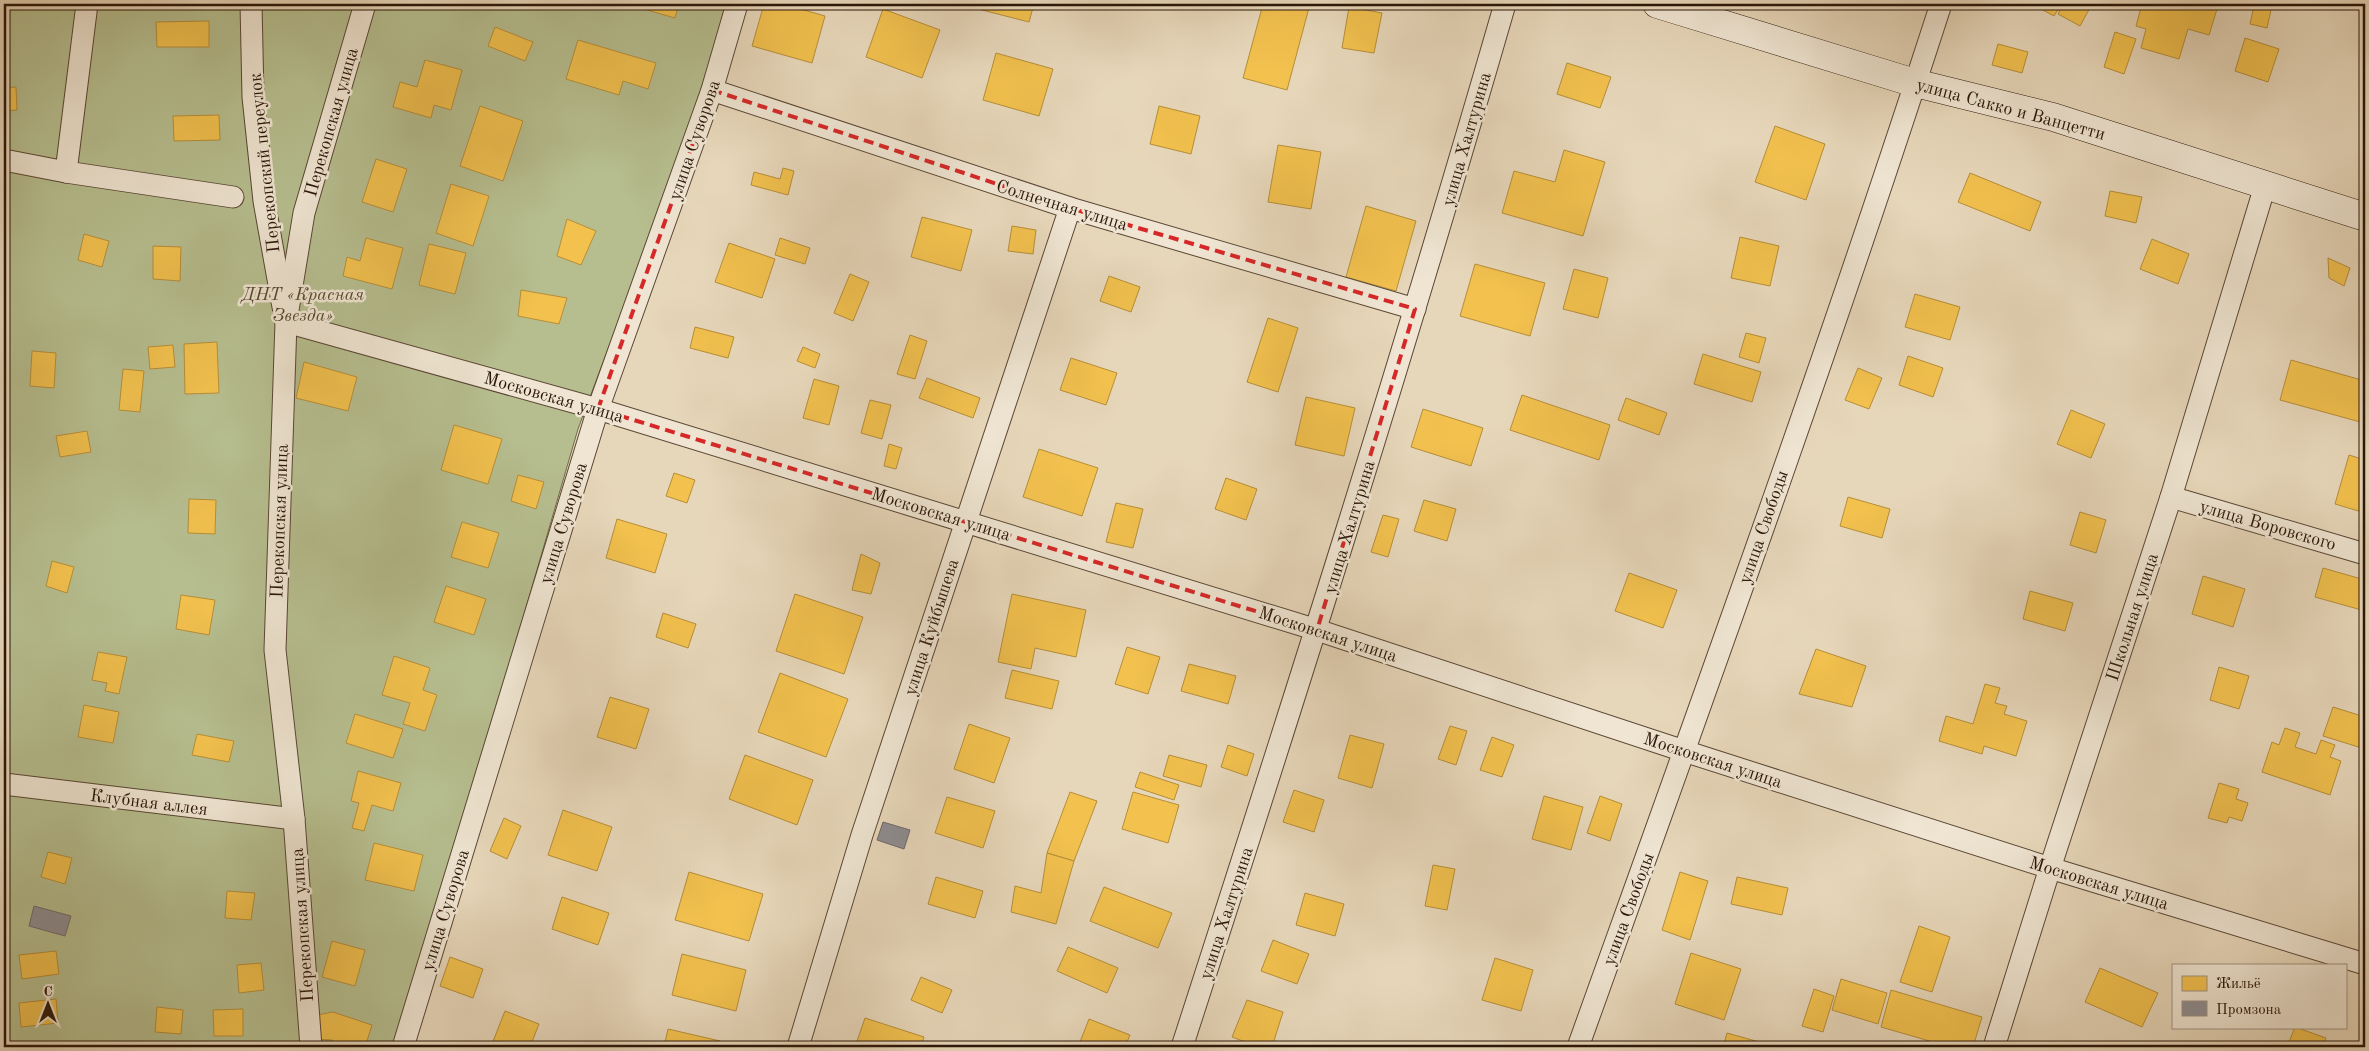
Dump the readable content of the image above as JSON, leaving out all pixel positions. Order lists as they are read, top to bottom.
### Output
{
  "streets": {
    "main road": ["улица Сакко и Ванцетти"],
    "street": [
      "Перекопская улица",
      "улица Халтурина",
      "улица Суворова",
      "Перекопский переулок",
      "Солнечная улица",
      "Московская улица",
      "улица Воровского",
      "улица Свободы",
      "Школьная улица",
      "улица Куйбышева",
      "Клубная аллея"
    ]
  },
  "crossings": [
    ["улица Сакко и Ванцетти", "улица Свободы"],
    ["улица Сакко и Ванцетти", "Школьная улица"],
    ["Перекопская улица", "Перекопский переулок"],
    ["Перекопская улица", "Московская улица"],
    ["Перекопская улица", "Клубная аллея"],
    ["улица Халтурина", "Солнечная улица"],
    ["улица Халтурина", "Московская улица"],
    ["улица Суворова", "Солнечная улица"],
    ["улица Суворова", "Московская улица"],
    ["Перекопский переулок", "Московская улица"],
    ["Солнечная улица", "улица Куйбышева"],
    ["Московская улица", "улица Свободы"],
    ["Московская улица", "Школьная улица"],
    ["Московская улица", "улица Куйбышева"],
    ["улица Воровского", "Школьная улица"]
  ],
  "parks": ["ДНТ «Красная Звезда»"],
  "legend": ["Жильё", "Промзона"],
  "north": "top"
}
